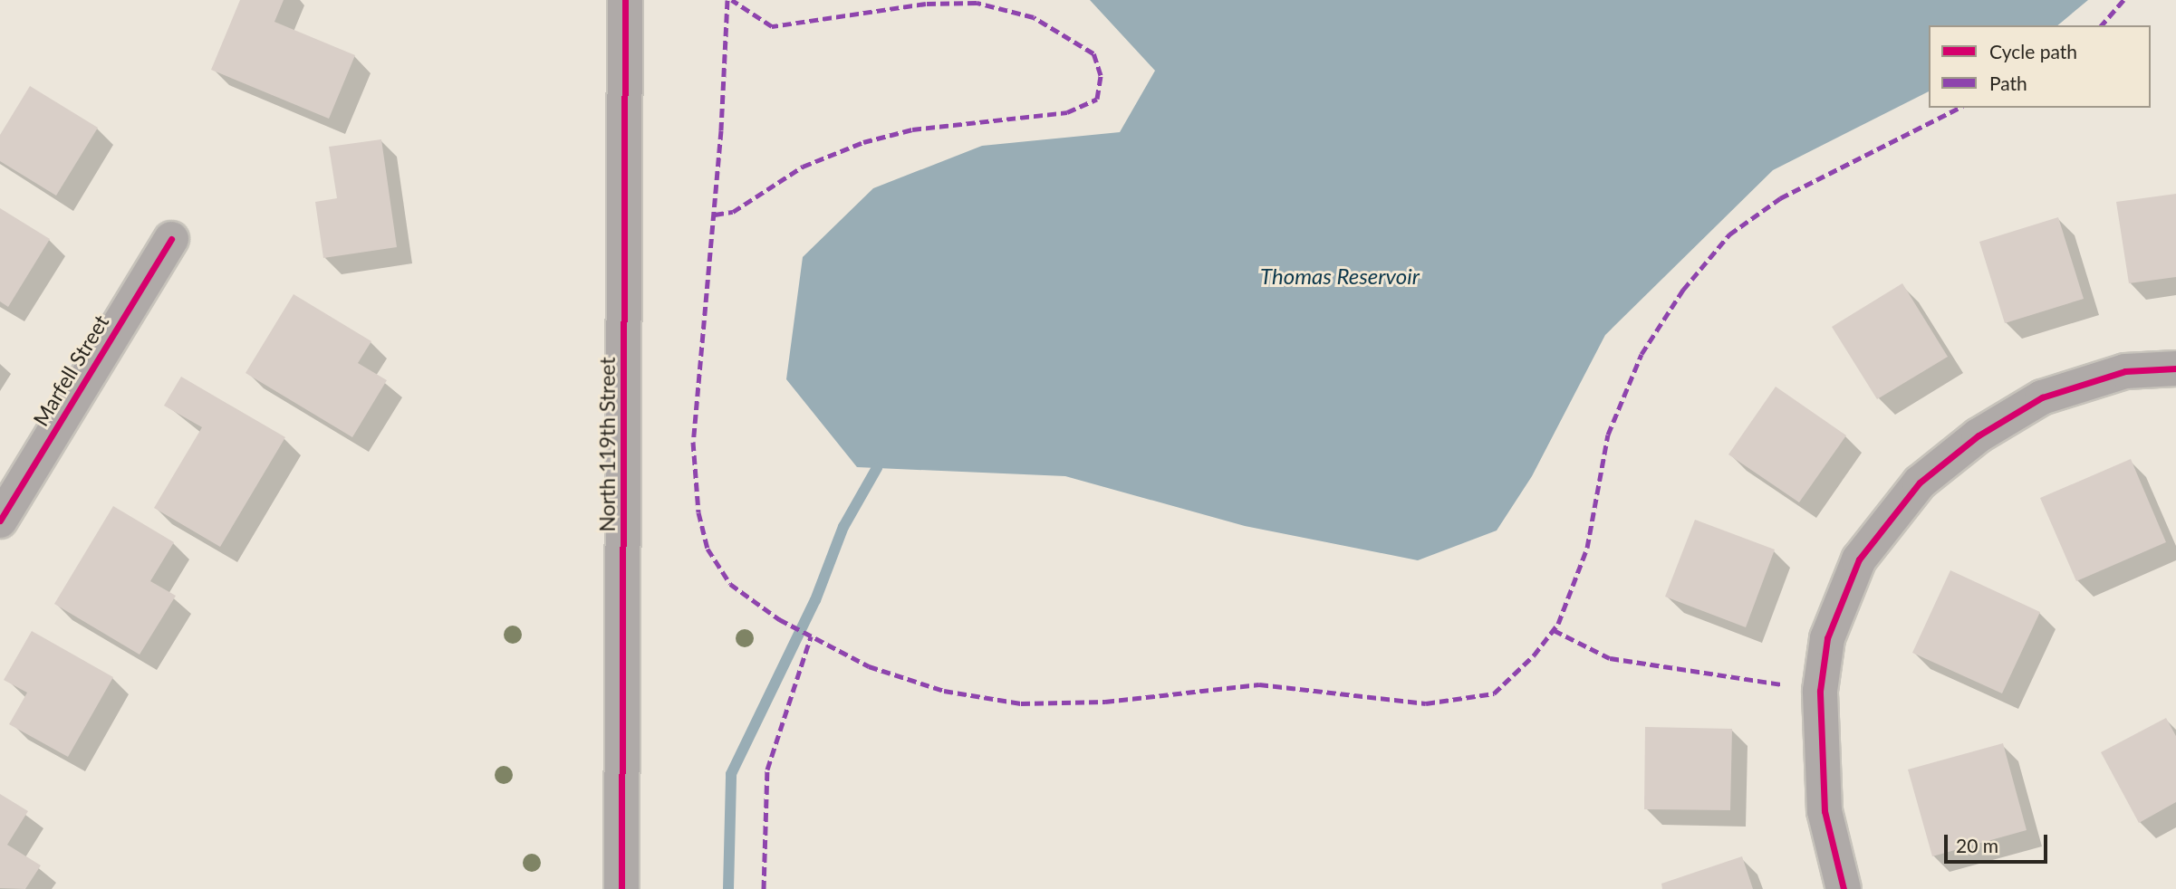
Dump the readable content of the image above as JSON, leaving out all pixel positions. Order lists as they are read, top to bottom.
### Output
{
  "streets": {
    "street": ["Marfell Street", "North 119th Street"]
  },
  "water": ["Thomas Reservoir"],
  "legend": ["Cycle path", "Path"],
  "scale_bar": "20 m"
}
